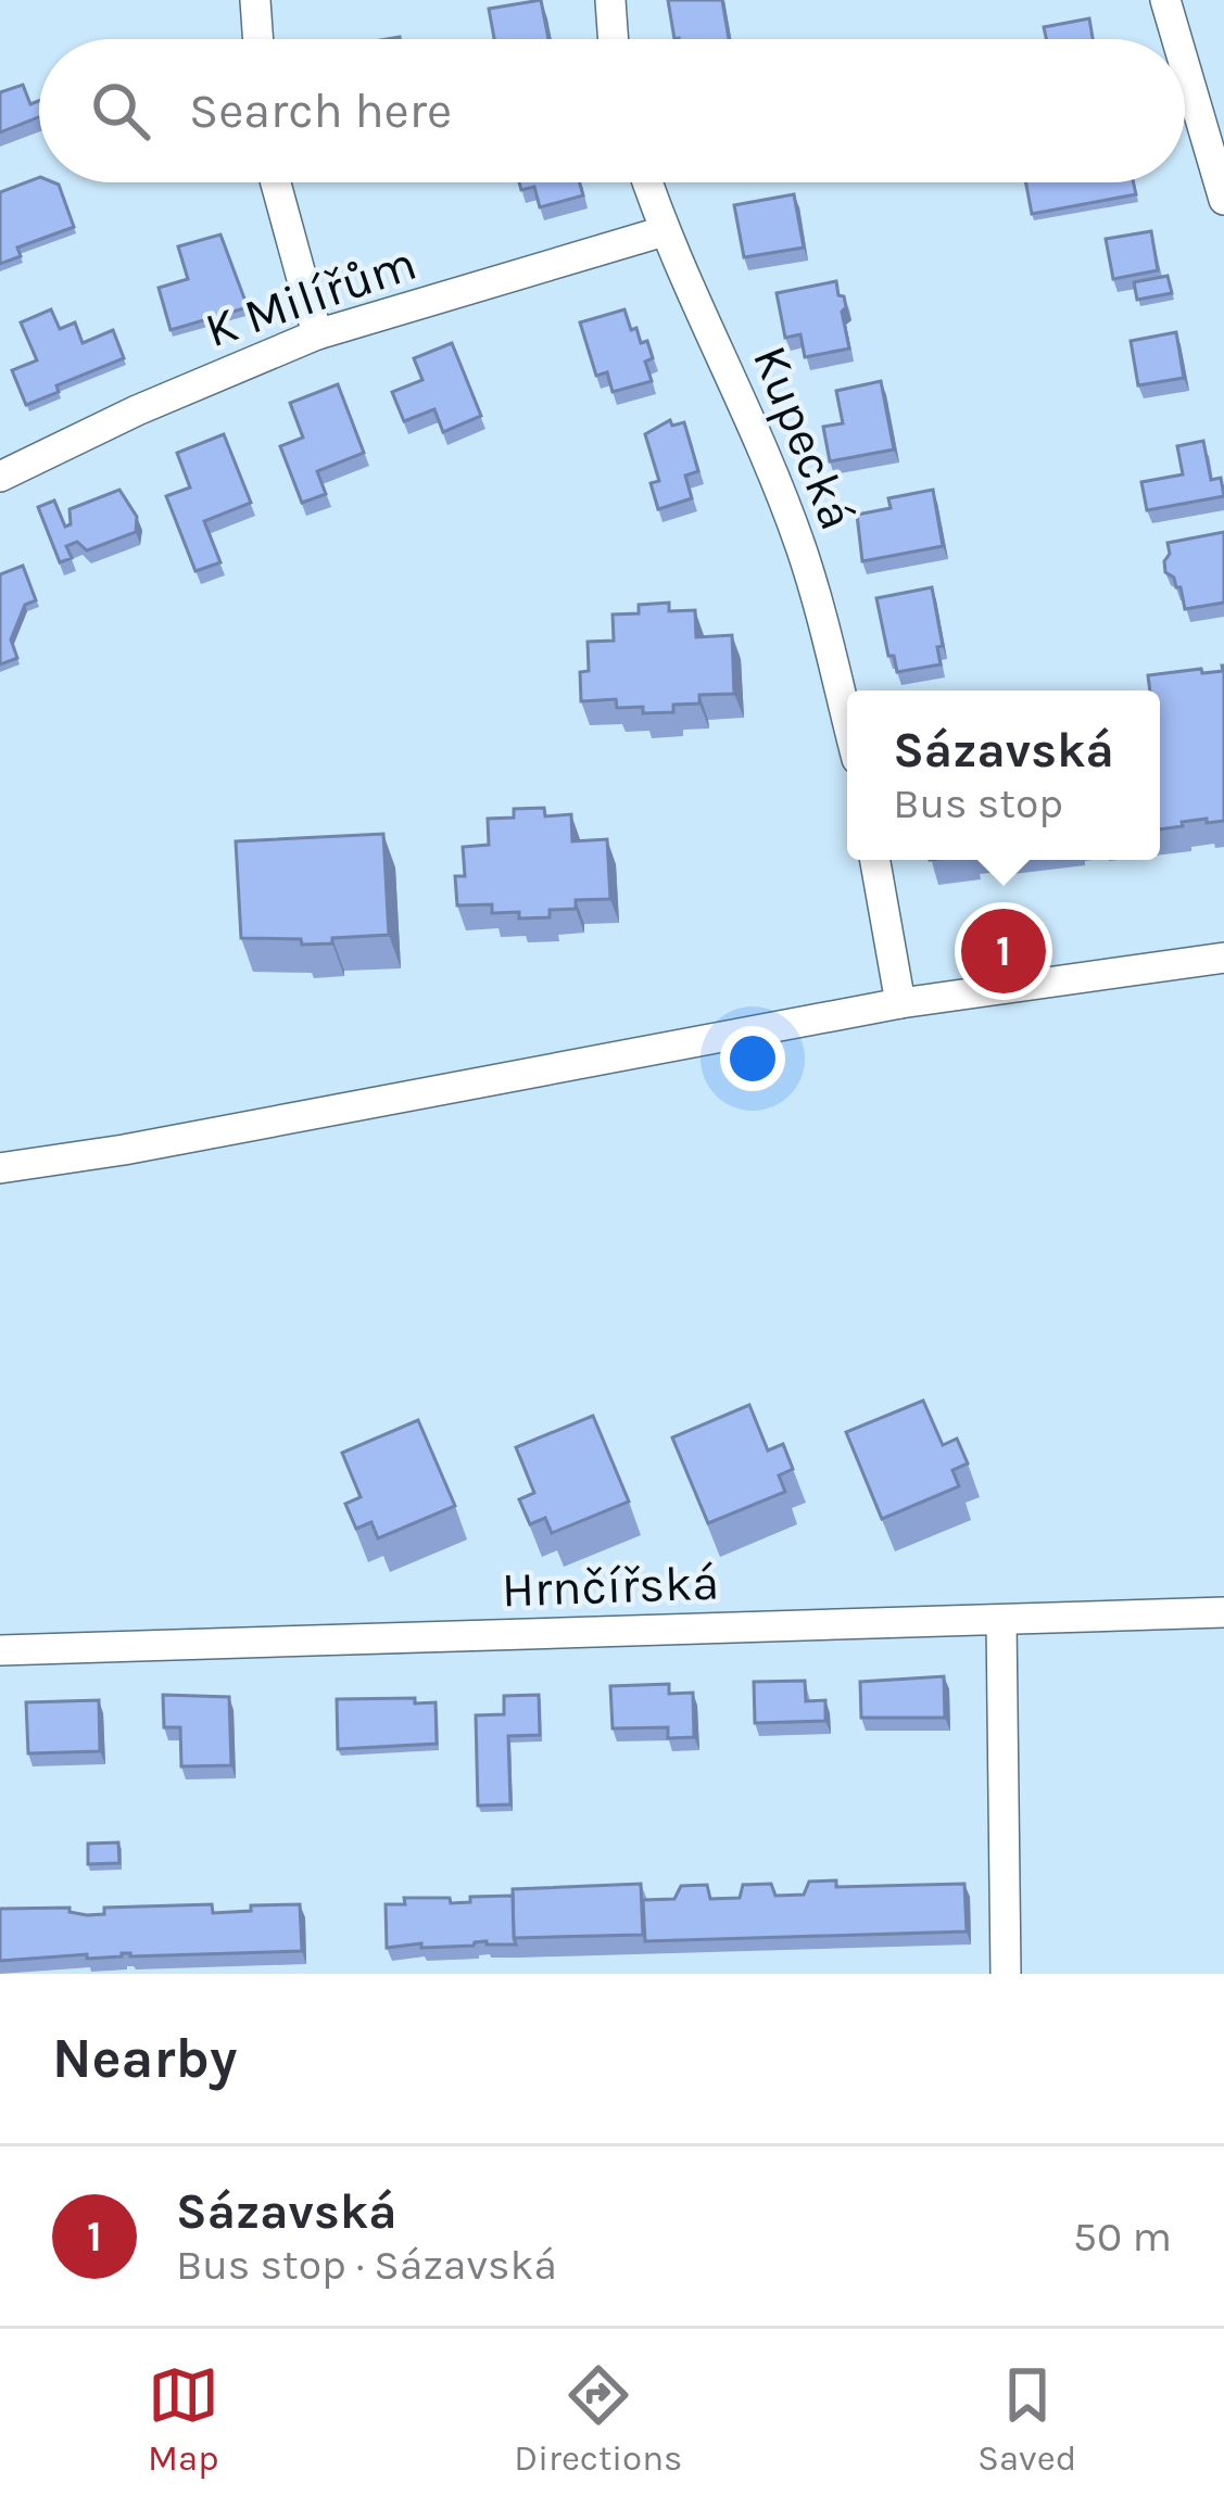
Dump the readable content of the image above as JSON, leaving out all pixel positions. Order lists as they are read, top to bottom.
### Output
{
  "streets": {
    "street": ["K Milířům", "Kupecká", "Hrnčířská"]
  },
  "crossings": [
    ["K Milířům", "Kupecká"]
  ],
  "page": {
    "search": "Search here",
    "popup": ["Sázavská", "Bus stop"],
    "pins": "1",
    "heading": "Nearby",
    "list": [
      {
        "mark": "1",
        "name": "Sázavská",
        "note": "Bus stop · Sázavská",
        "value": "50 m"
      }
    ],
    "nav": ["Map", "Directions", "Saved"]
  }
}
